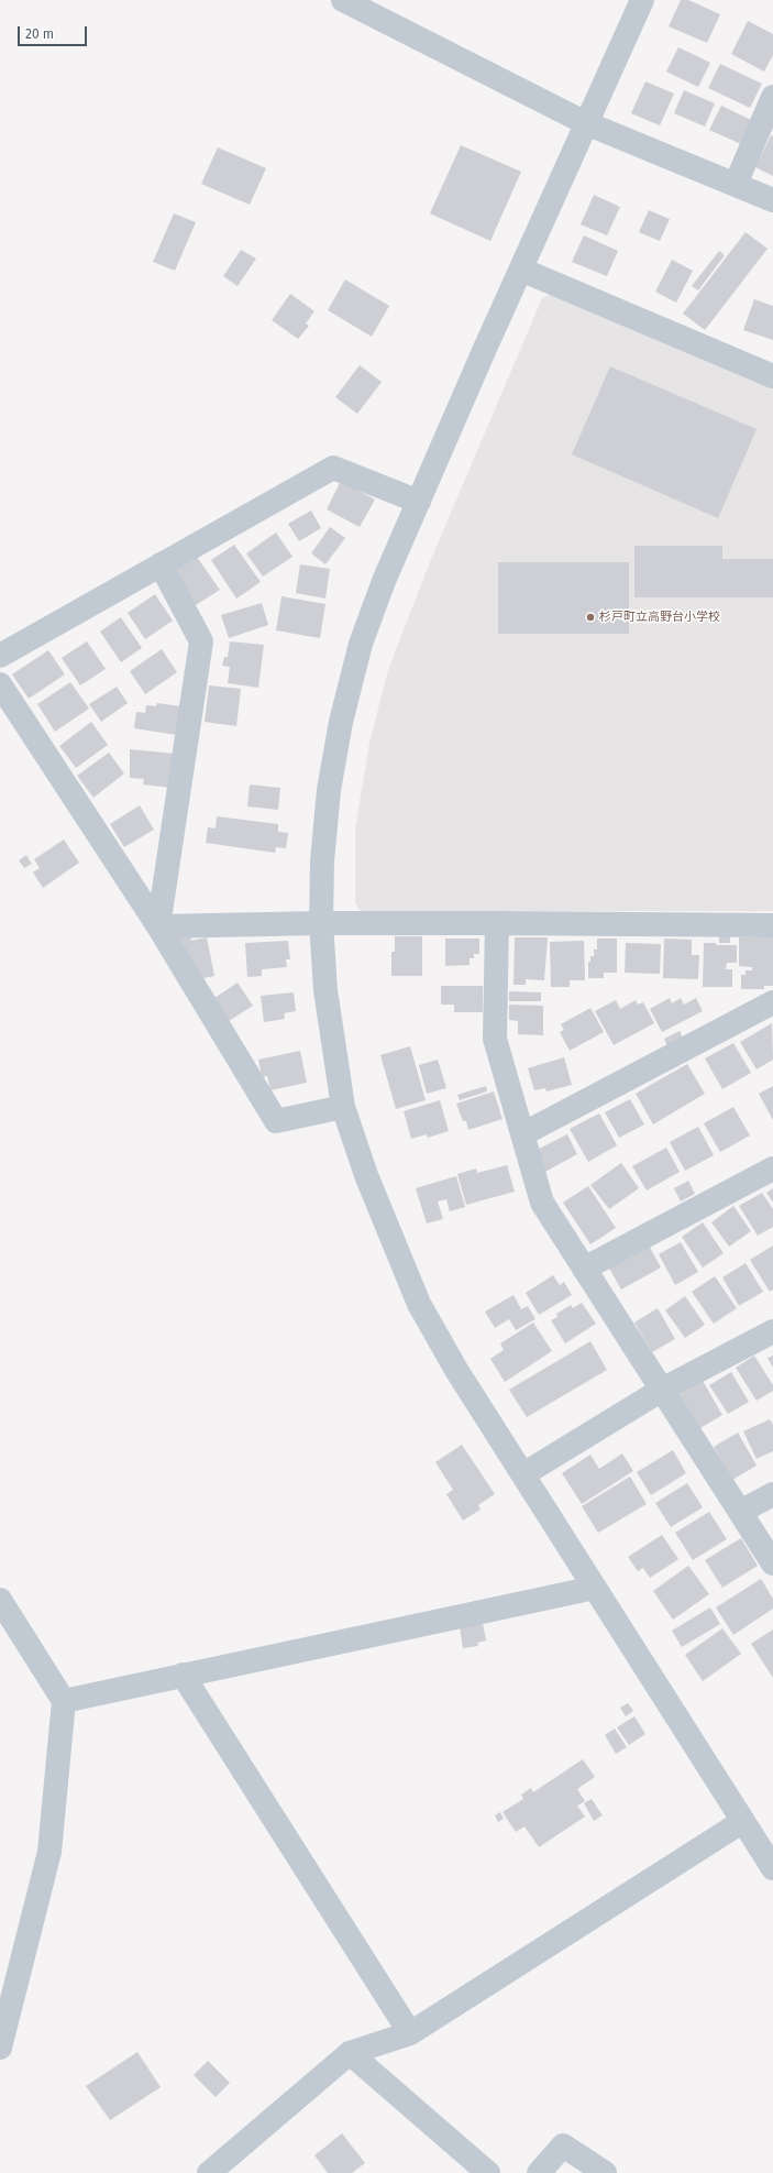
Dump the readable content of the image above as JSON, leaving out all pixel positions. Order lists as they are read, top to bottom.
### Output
{
  "places": ["杉戸町立高野台小学校"],
  "scale_bar": "20 m"
}
